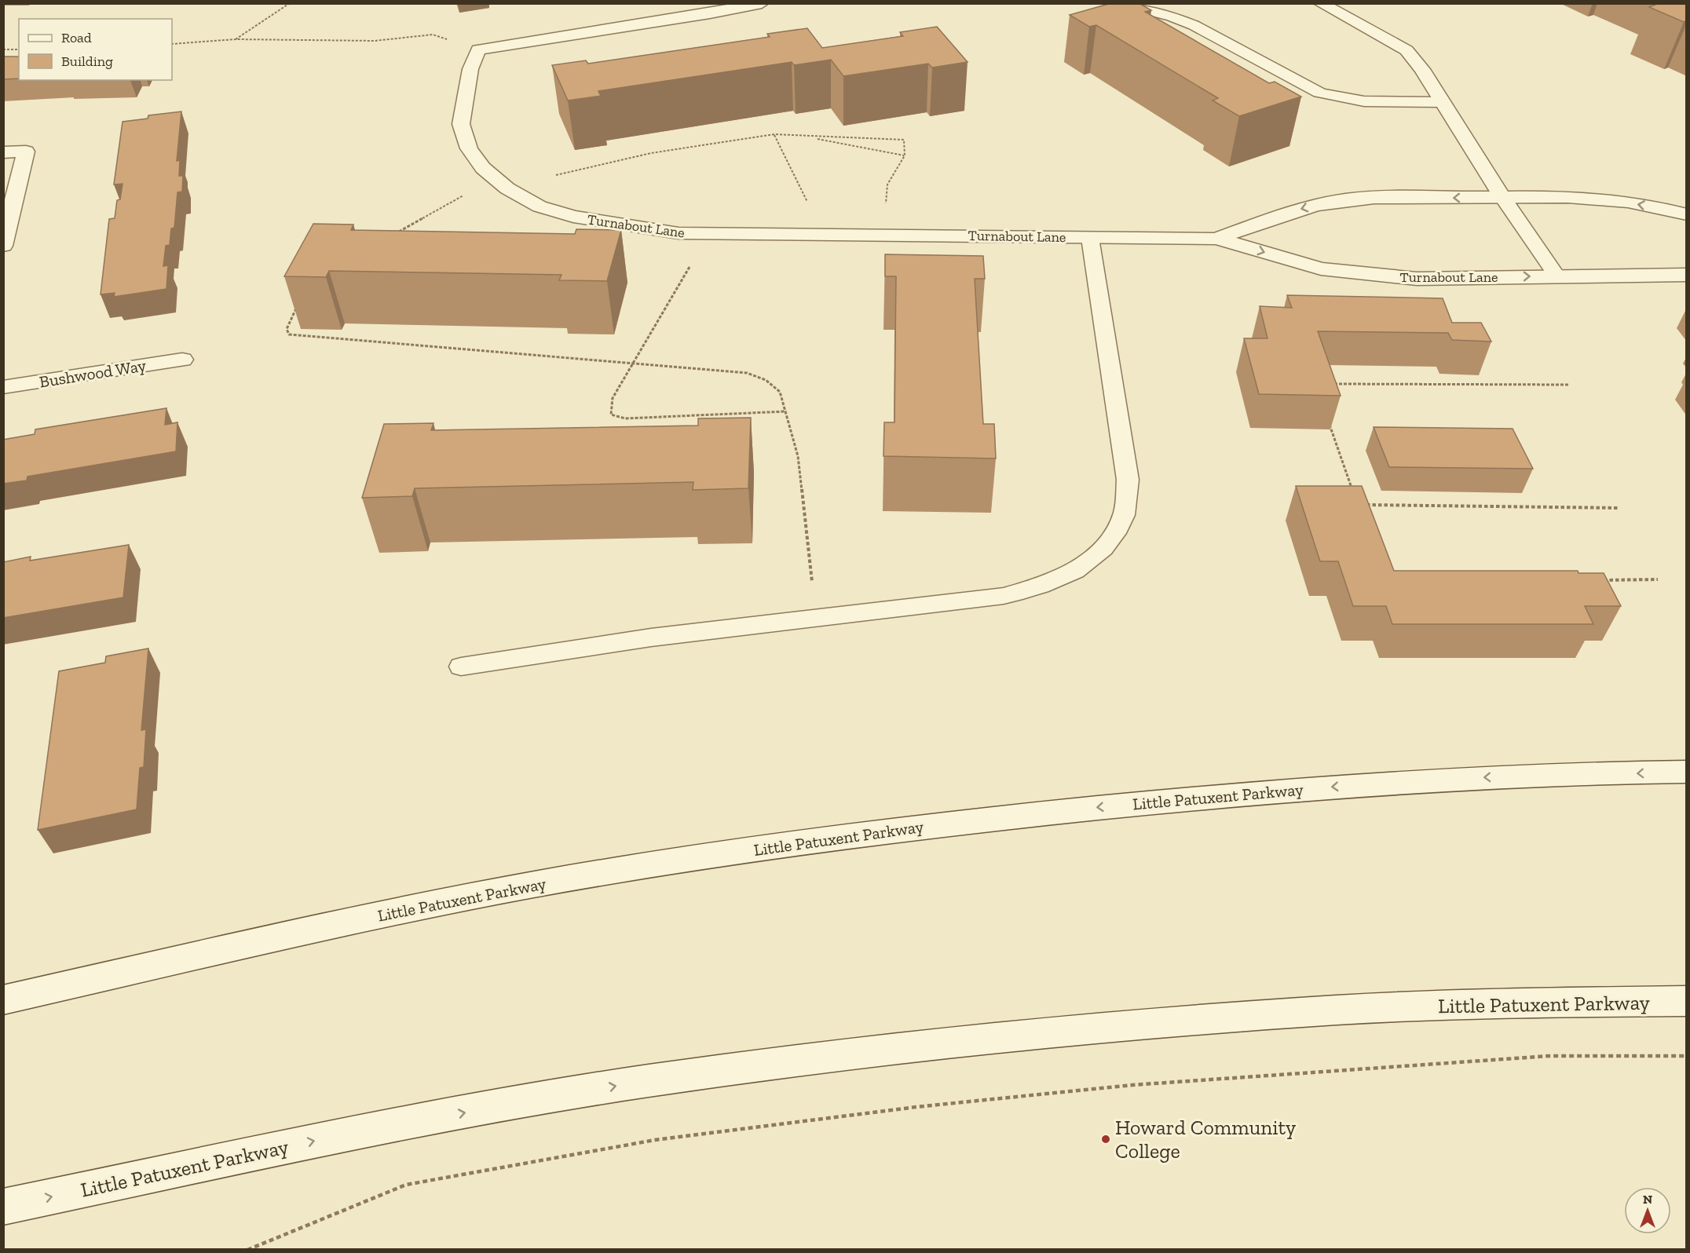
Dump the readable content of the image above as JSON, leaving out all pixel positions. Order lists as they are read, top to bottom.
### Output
{
  "streets": {
    "street": ["Turnabout Lane", "Bushwood Way", "Little Patuxent Parkway"]
  },
  "places": ["Howard Community College"],
  "legend": ["Road", "Building"],
  "north": "top"
}
